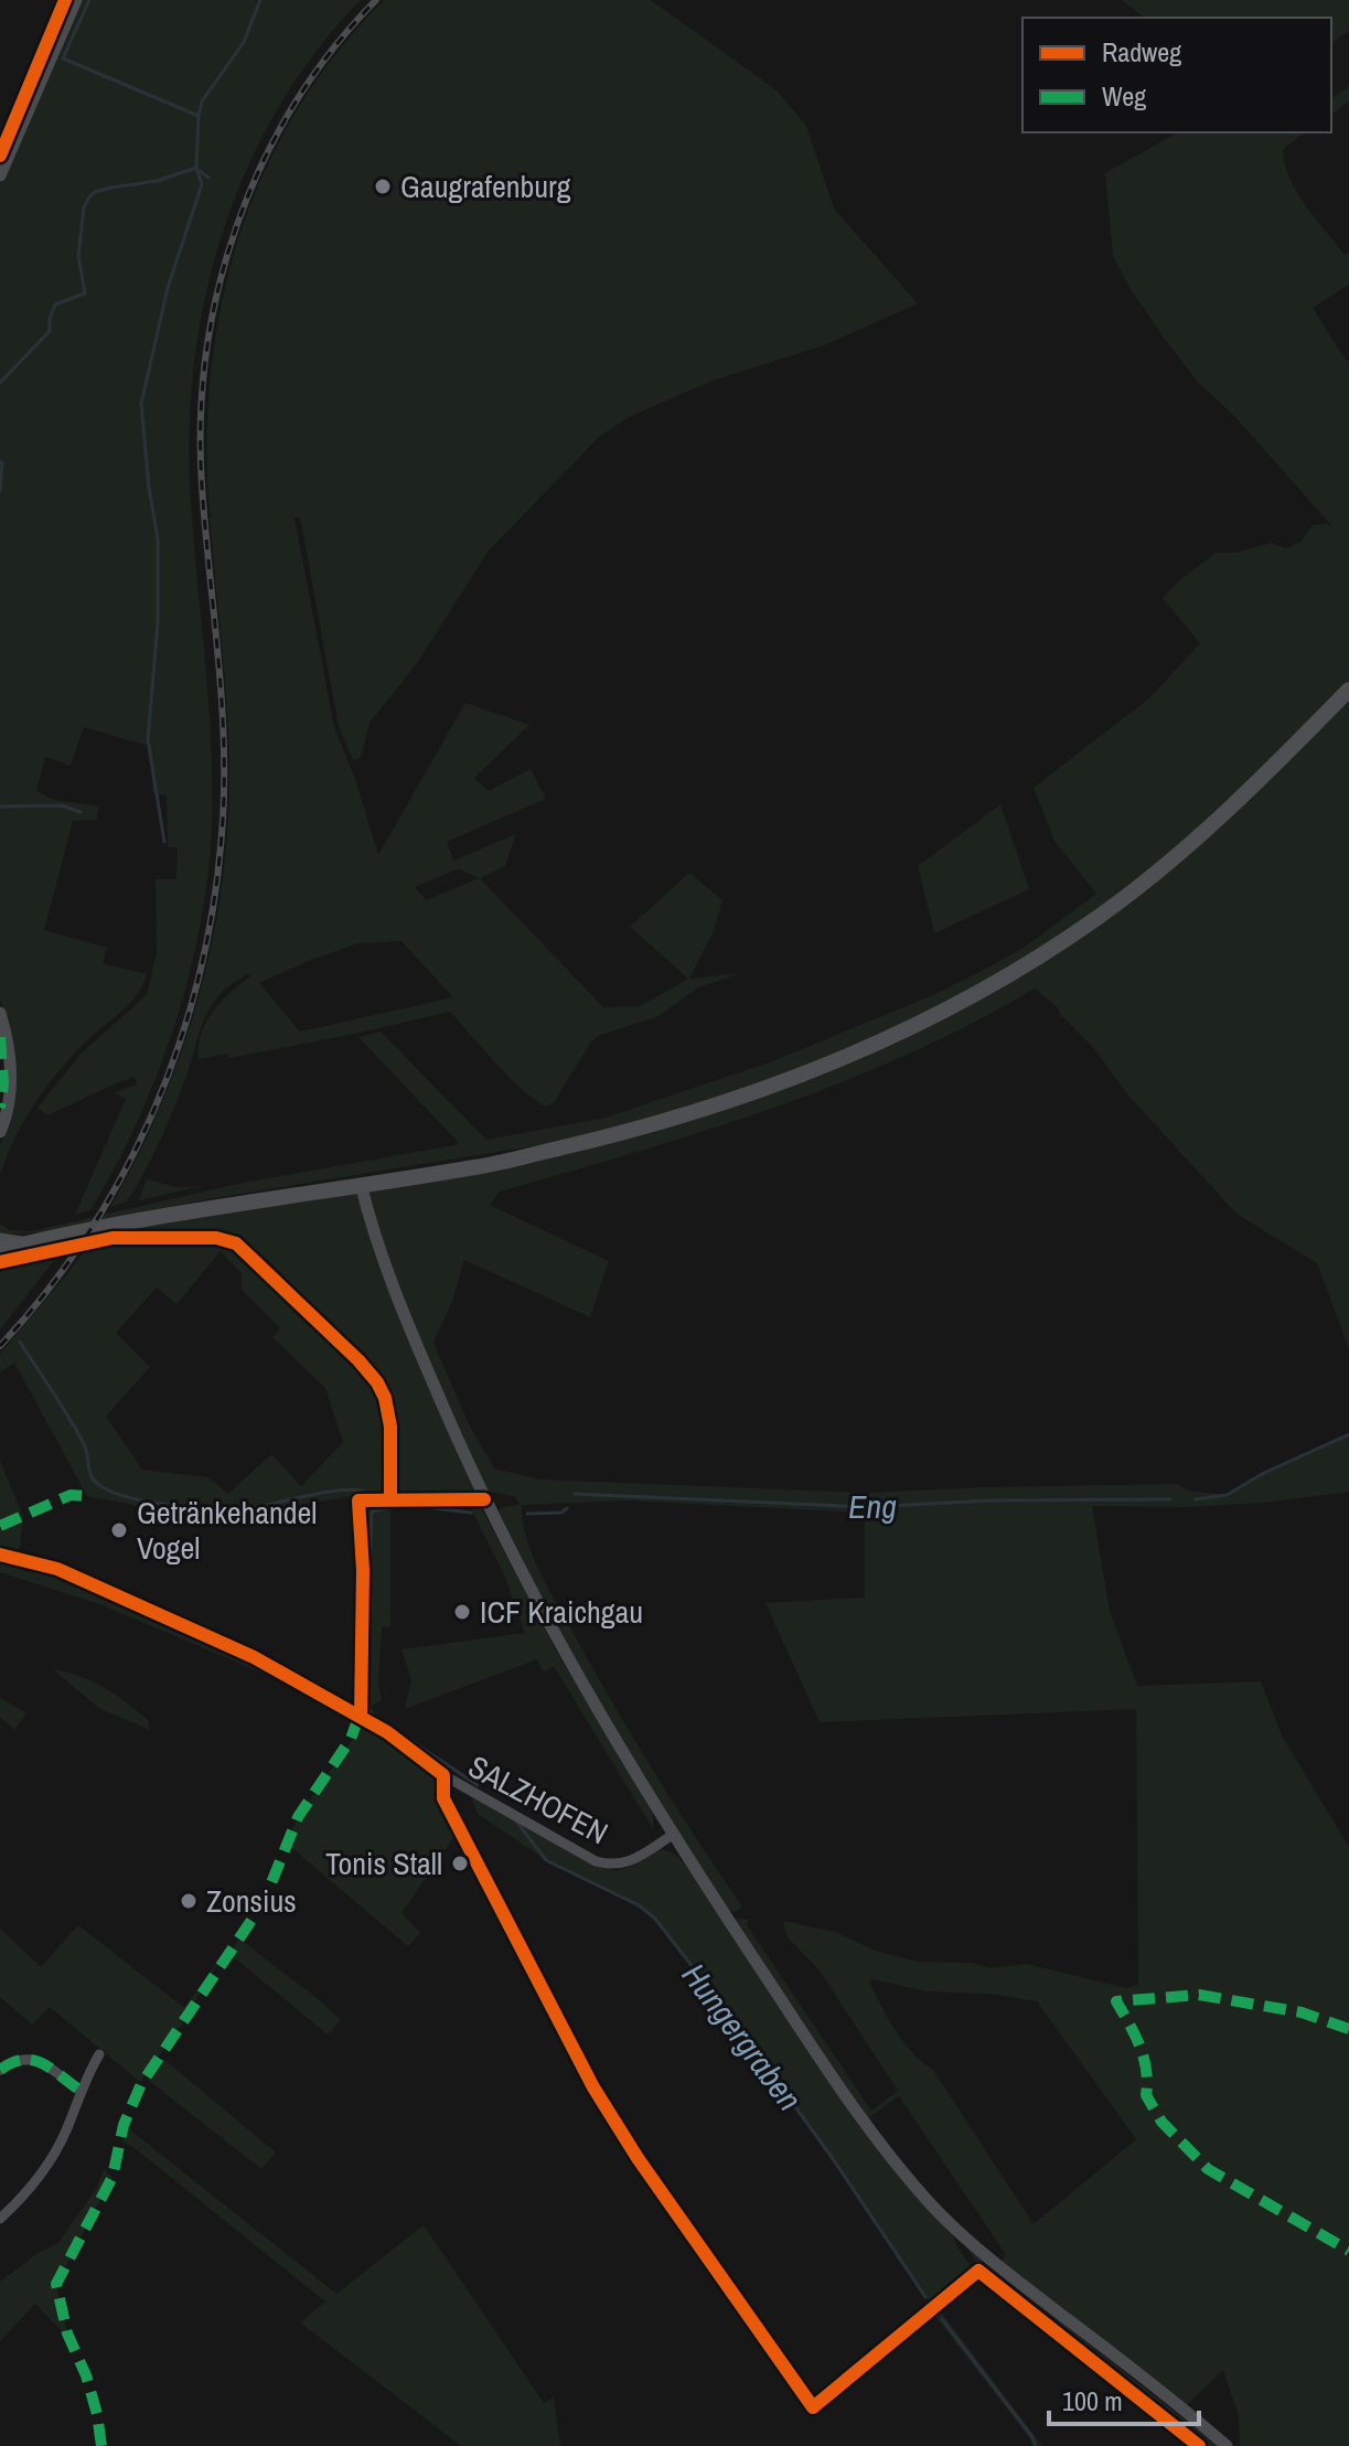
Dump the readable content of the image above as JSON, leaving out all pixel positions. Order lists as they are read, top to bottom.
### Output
{
  "streets": {
    "street": ["SALZHOFEN"]
  },
  "water": ["Eng", "Hungergraben"],
  "places": [
    "Gaugrafenburg",
    "Getränkehandel Vogel",
    "ICF Kraichgau",
    "Tonis Stall",
    "Zonsius"
  ],
  "legend": ["Radweg", "Weg"],
  "scale_bar": "100 m"
}
